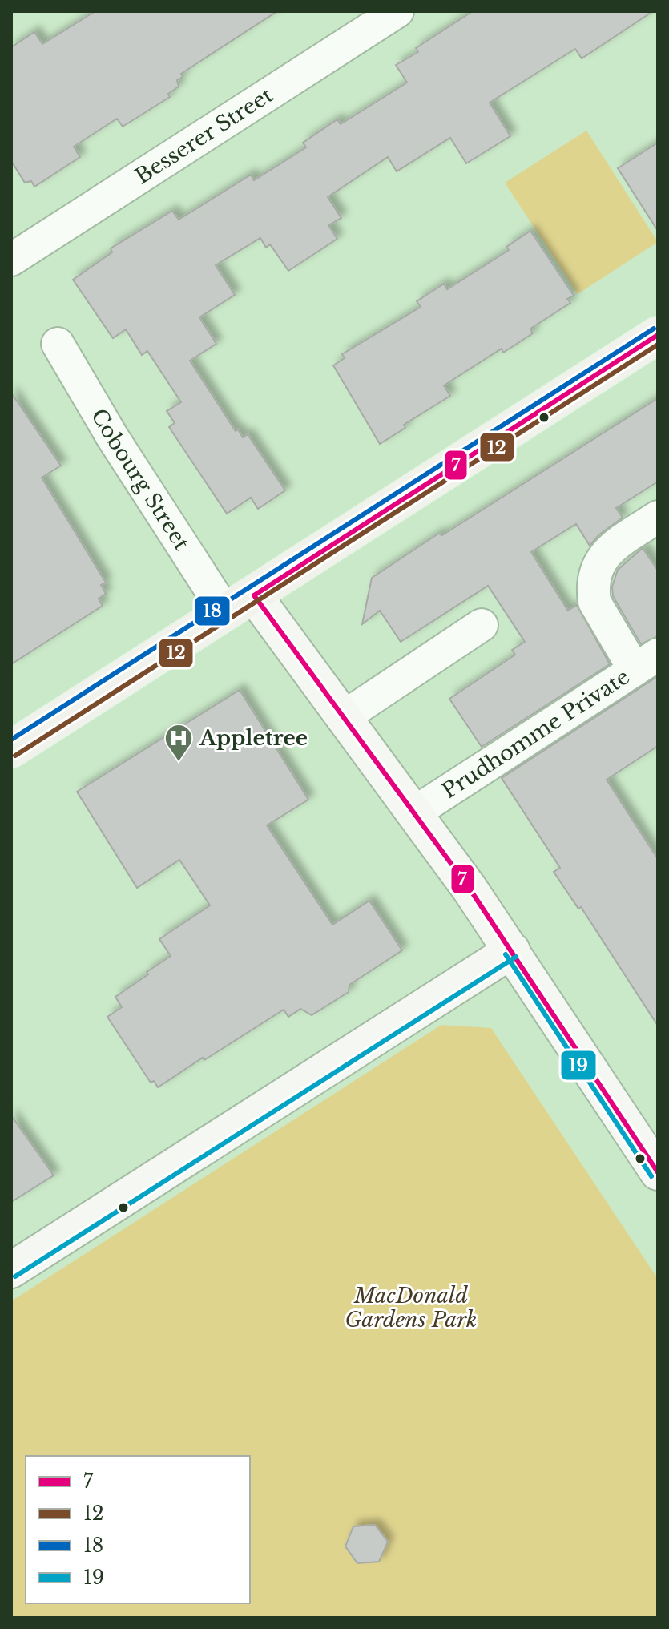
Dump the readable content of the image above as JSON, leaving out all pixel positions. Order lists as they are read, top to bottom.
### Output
{
  "streets": {
    "street": ["Besserer Street", "Cobourg Street", "Prudhomme Private"]
  },
  "crossings": [
    ["Cobourg Street", "Prudhomme Private"]
  ],
  "parks": ["MacDonald Gardens Park"],
  "places": {
    "hospital": ["Appletree"]
  },
  "lines": [
    "transit line 18",
    "transit line 7",
    "transit line 12",
    "transit line 19"
  ],
  "legend": [
    "7",
    "12",
    "18",
    "19"
  ]
}
